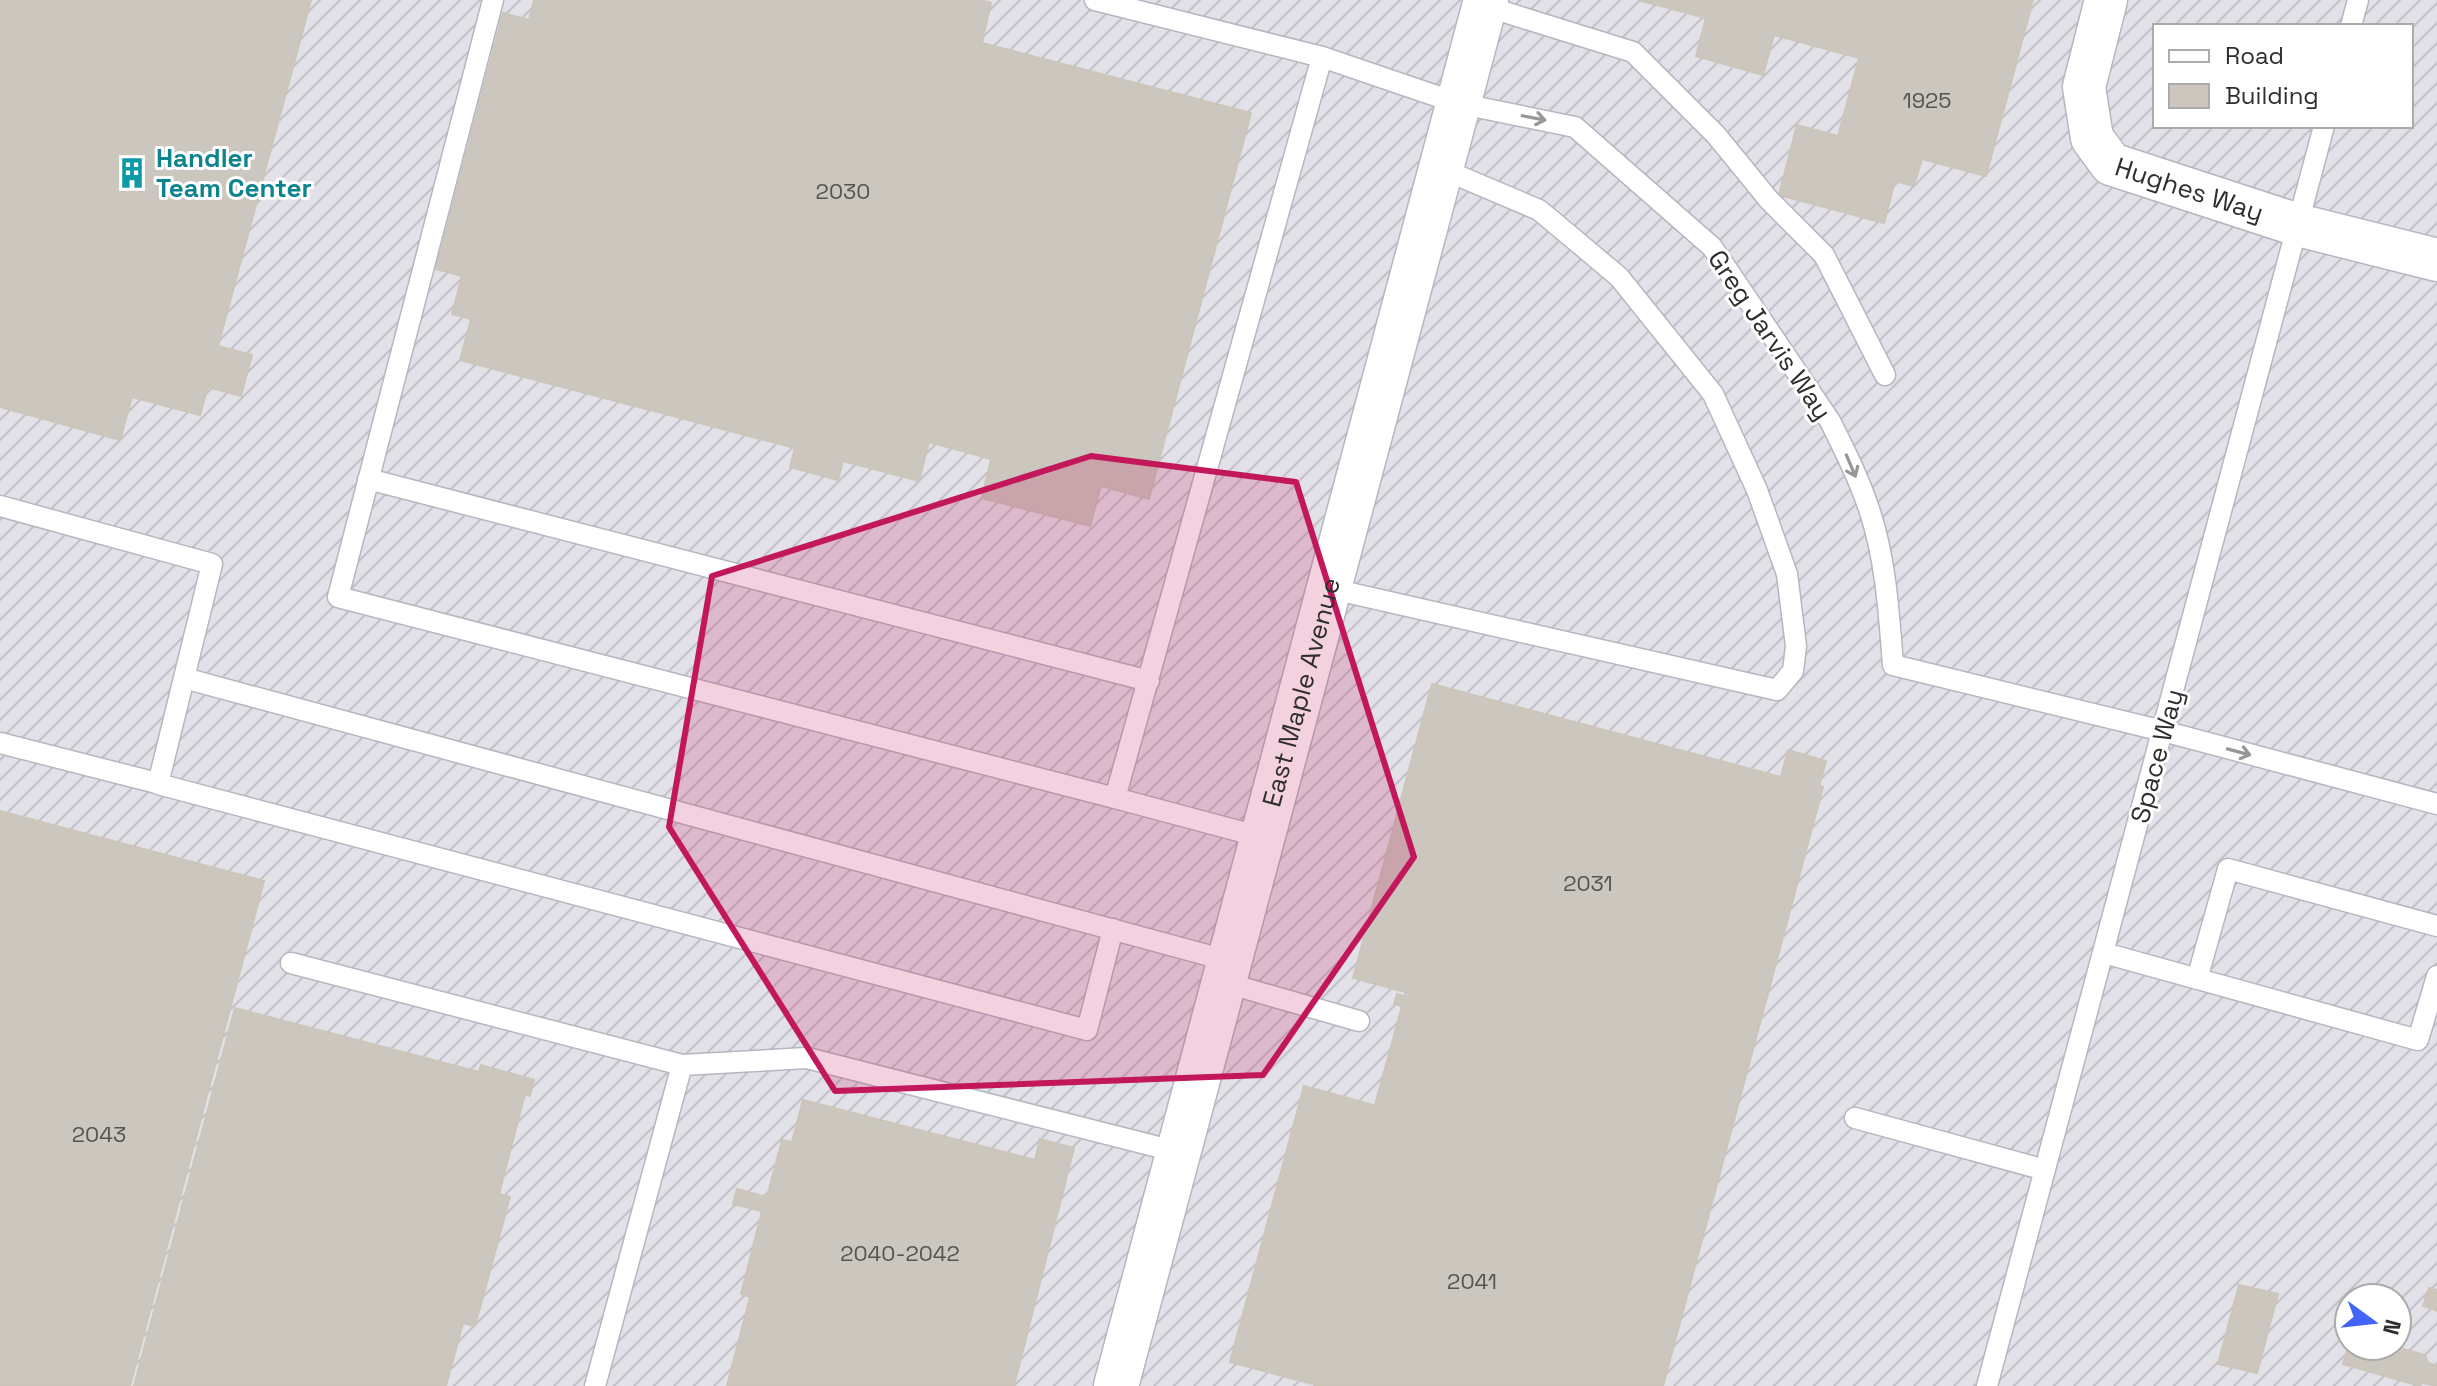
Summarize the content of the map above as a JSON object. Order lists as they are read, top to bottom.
{
  "streets": {
    "street": ["Hughes Way", "East Maple Avenue"],
    "lane": ["Greg Jarvis Way", "Space Way"]
  },
  "crossings": [
    ["Hughes Way", "Space Way"],
    ["Greg Jarvis Way", "East Maple Avenue"],
    ["Greg Jarvis Way", "Space Way"]
  ],
  "places": {
    "building": ["Handler Team Center"]
  },
  "house_numbers": [
    "1925",
    "2030",
    "2031",
    "2043",
    "2040-2042",
    "2041"
  ],
  "legend": ["Road", "Building"],
  "north": "right"
}
